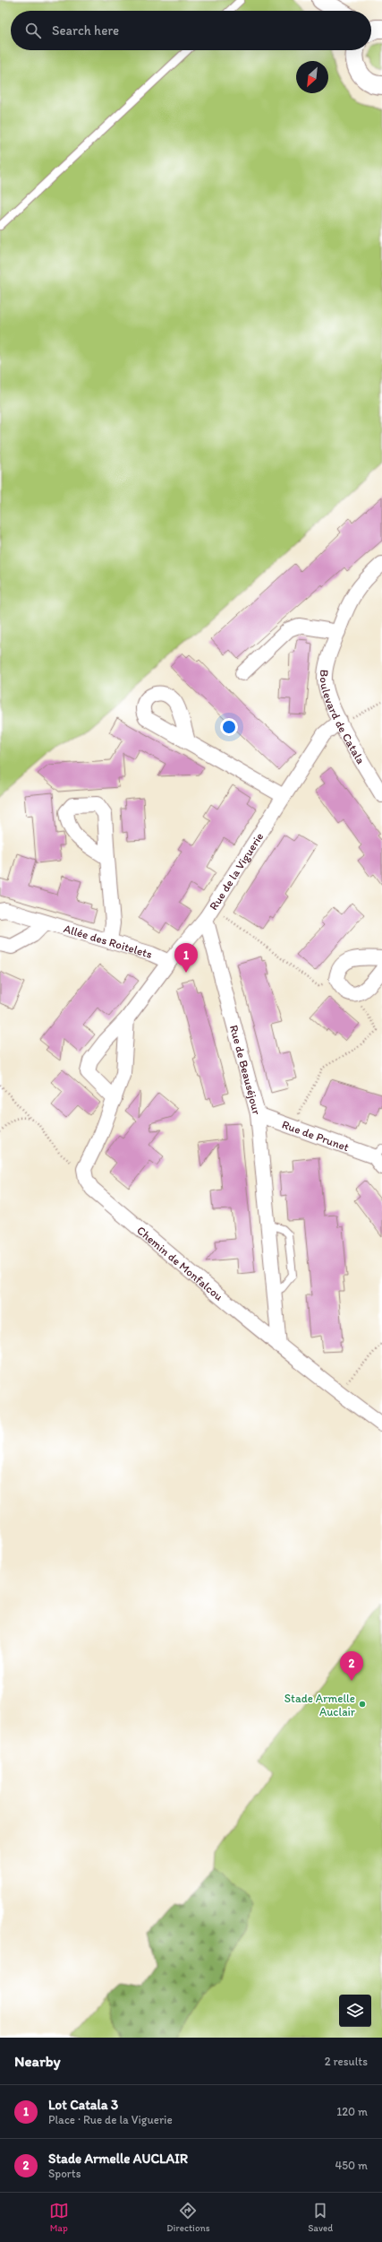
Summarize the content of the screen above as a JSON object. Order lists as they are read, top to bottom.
{
  "streets": {
    "street": [
      "Boulevard de Catala",
      "Rue de la Viguerie",
      "Allée des Roitelets",
      "Rue de Beauséjour",
      "Rue de Prunet",
      "Chemin de Monfalcou"
    ]
  },
  "crossings": [
    ["Boulevard de Catala", "Rue de la Viguerie"],
    ["Rue de la Viguerie", "Allée des Roitelets"],
    ["Rue de la Viguerie", "Rue de Beauséjour"],
    ["Rue de Beauséjour", "Rue de Prunet"],
    ["Rue de Beauséjour", "Chemin de Monfalcou"]
  ],
  "places": ["Stade Armelle Auclair"],
  "north": "bottom left",
  "page": {
    "search": "Search here",
    "pins": ["1", "2"],
    "heading": ["Nearby", "2 results"],
    "list": [
      {
        "mark": "1",
        "name": "Lot Catala 3",
        "note": "Place · Rue de la Viguerie",
        "value": "120 m"
      },
      {
        "mark": "2",
        "name": "Stade Armelle AUCLAIR",
        "note": "Sports",
        "value": "450 m"
      }
    ],
    "nav": ["Map", "Directions", "Saved"]
  }
}
